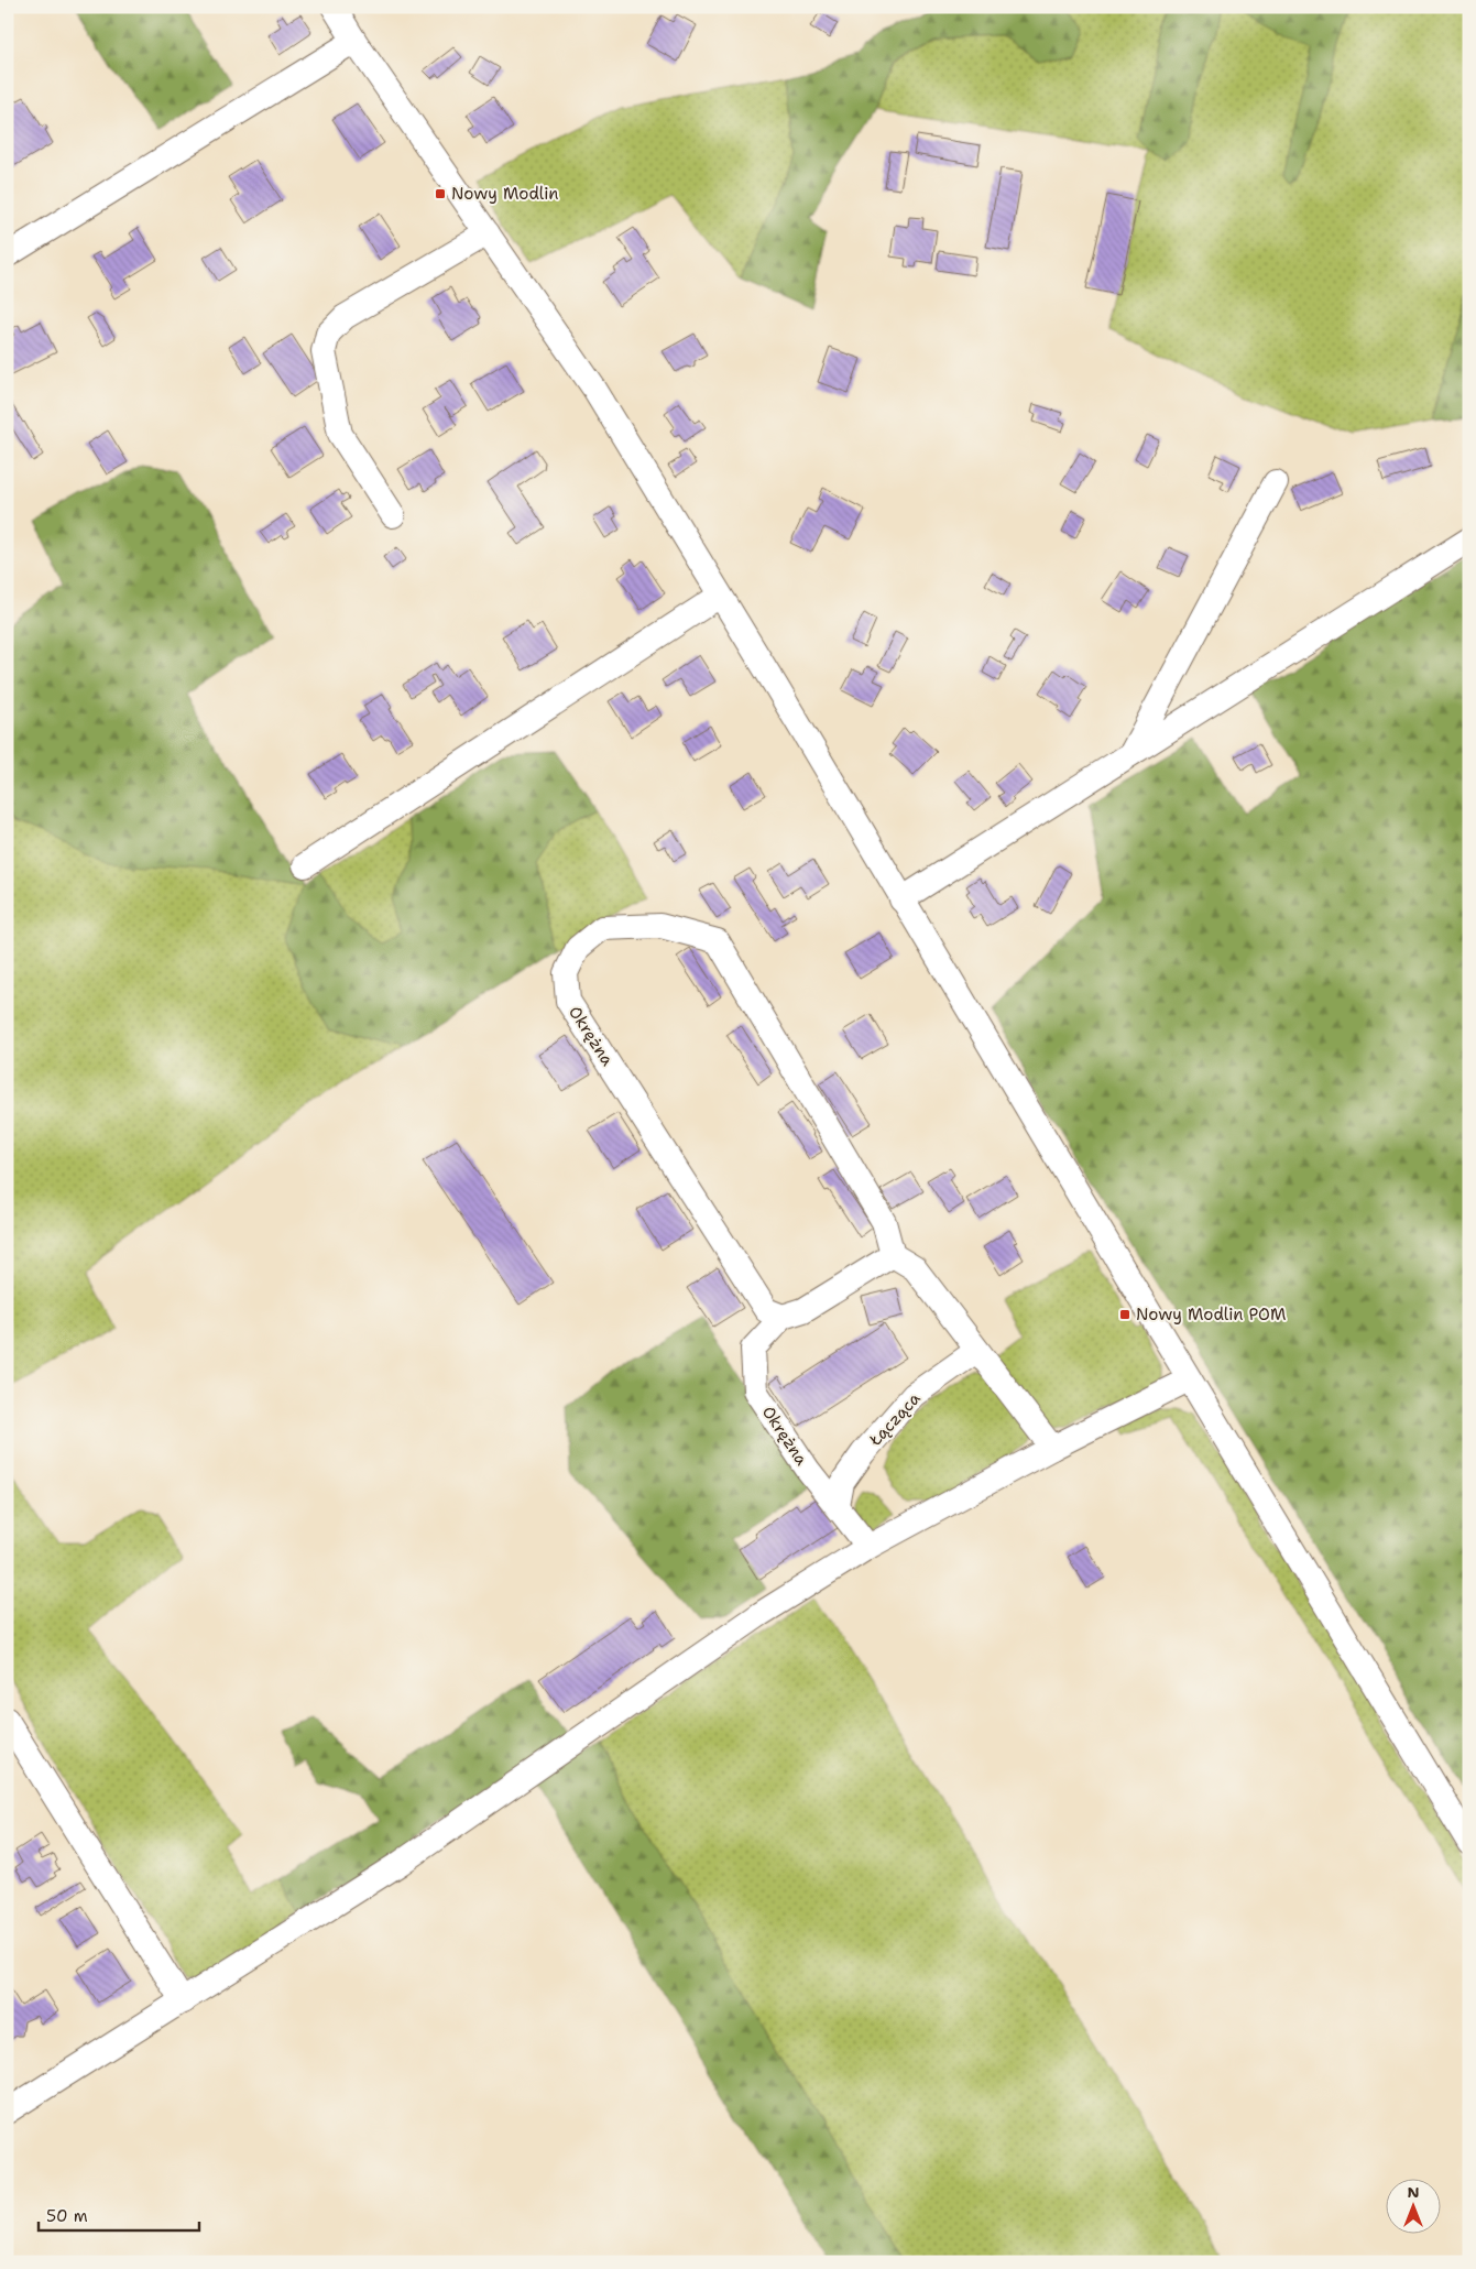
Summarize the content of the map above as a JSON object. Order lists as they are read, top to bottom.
{
  "streets": {
    "street": ["Okrężna", "Łącząca"]
  },
  "crossings": [
    ["Okrężna", "Łącząca"]
  ],
  "places": {
    "transit": ["Nowy Modlin", "Nowy Modlin POM"]
  },
  "scale_bar": "50 m",
  "north": "top"
}
